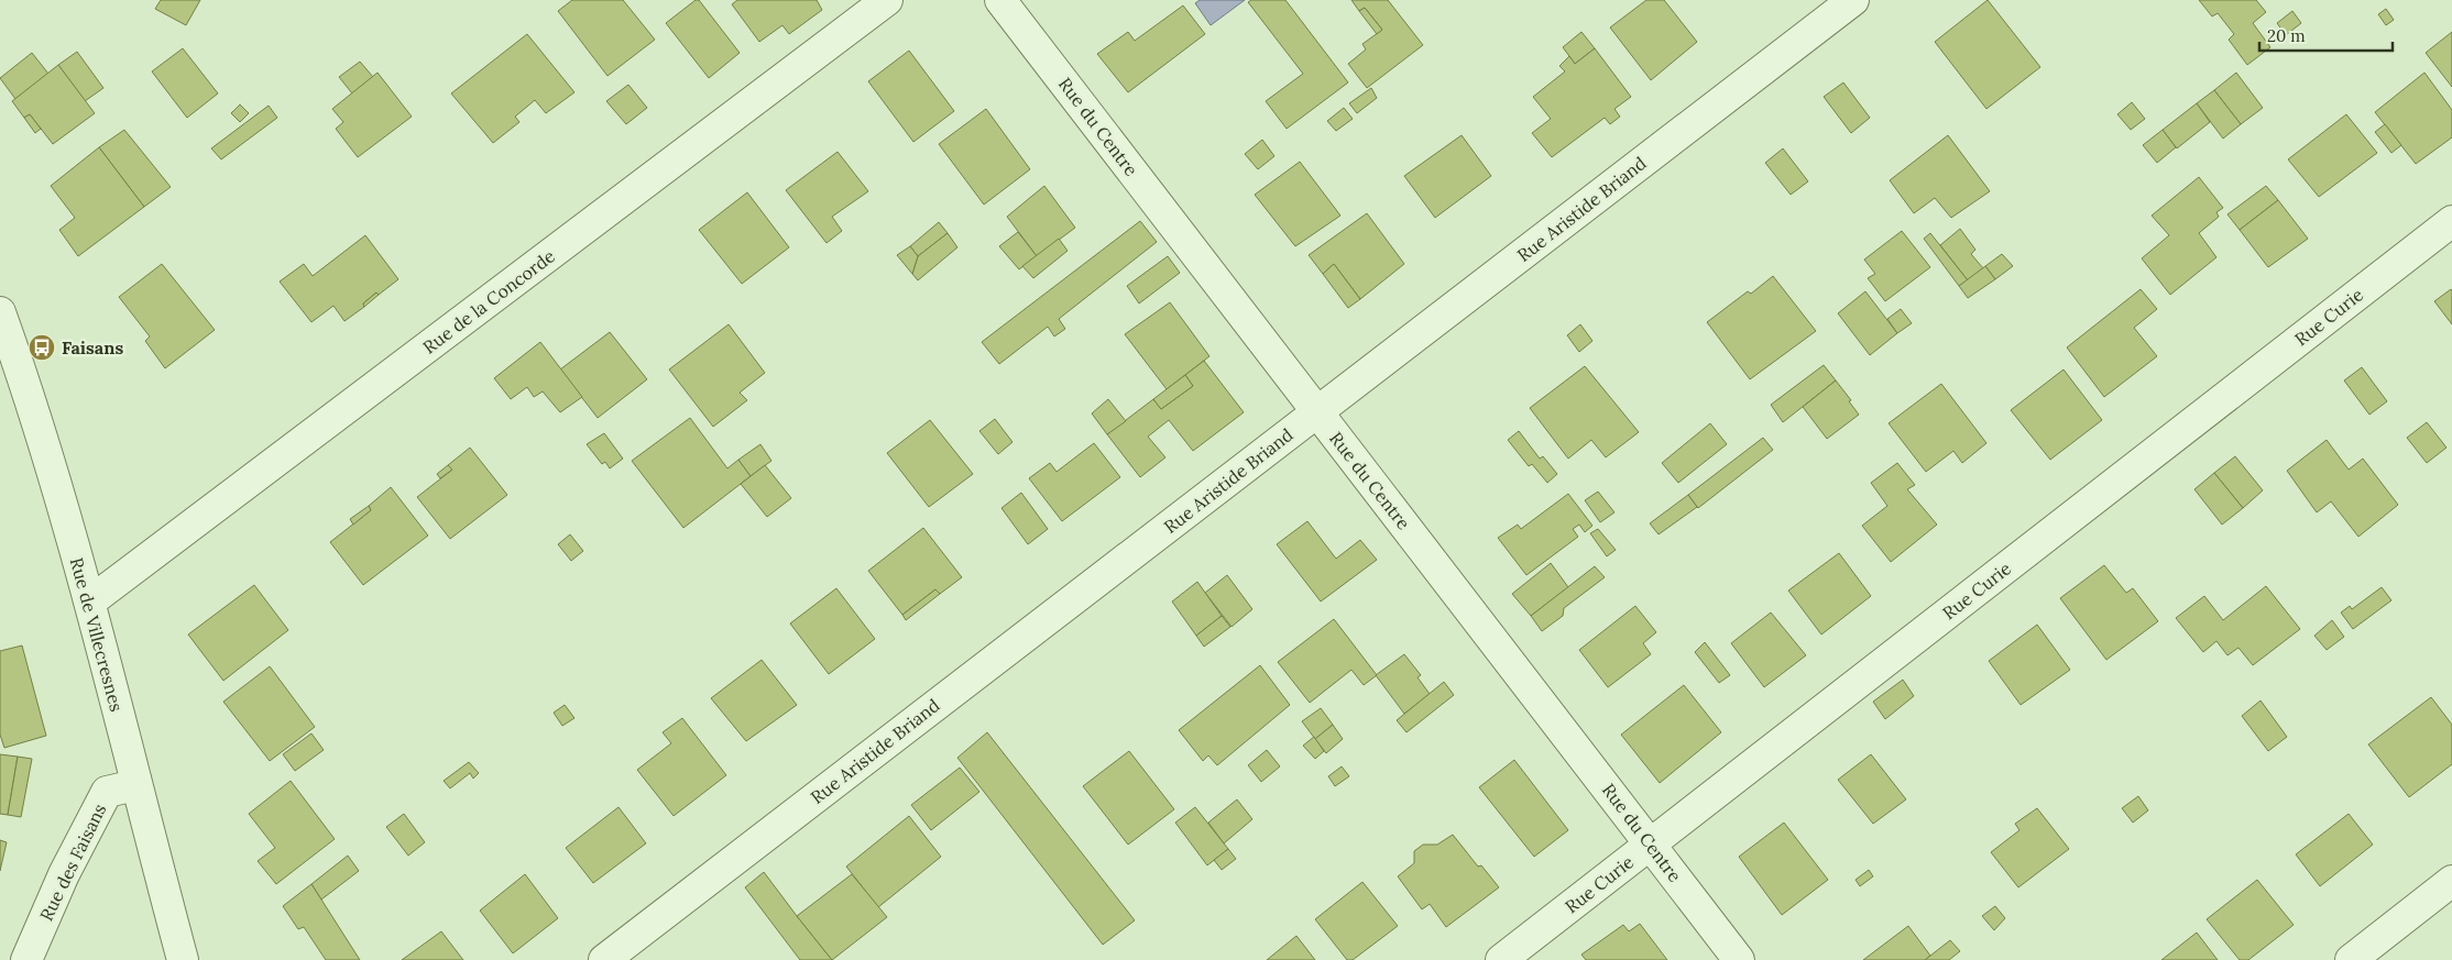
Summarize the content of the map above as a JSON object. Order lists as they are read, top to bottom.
{
  "streets": {
    "street": [
      "Rue du Centre",
      "Rue Aristide Briand",
      "Rue de la Concorde",
      "Rue Curie",
      "Rue de Villecresnes",
      "Rue des Faisans"
    ]
  },
  "crossings": [
    ["Rue du Centre", "Rue Aristide Briand"],
    ["Rue du Centre", "Rue Curie"],
    ["Rue de la Concorde", "Rue de Villecresnes"],
    ["Rue de Villecresnes", "Rue des Faisans"]
  ],
  "places": {
    "bus stop": ["Faisans"]
  },
  "scale_bar": "20 m"
}
